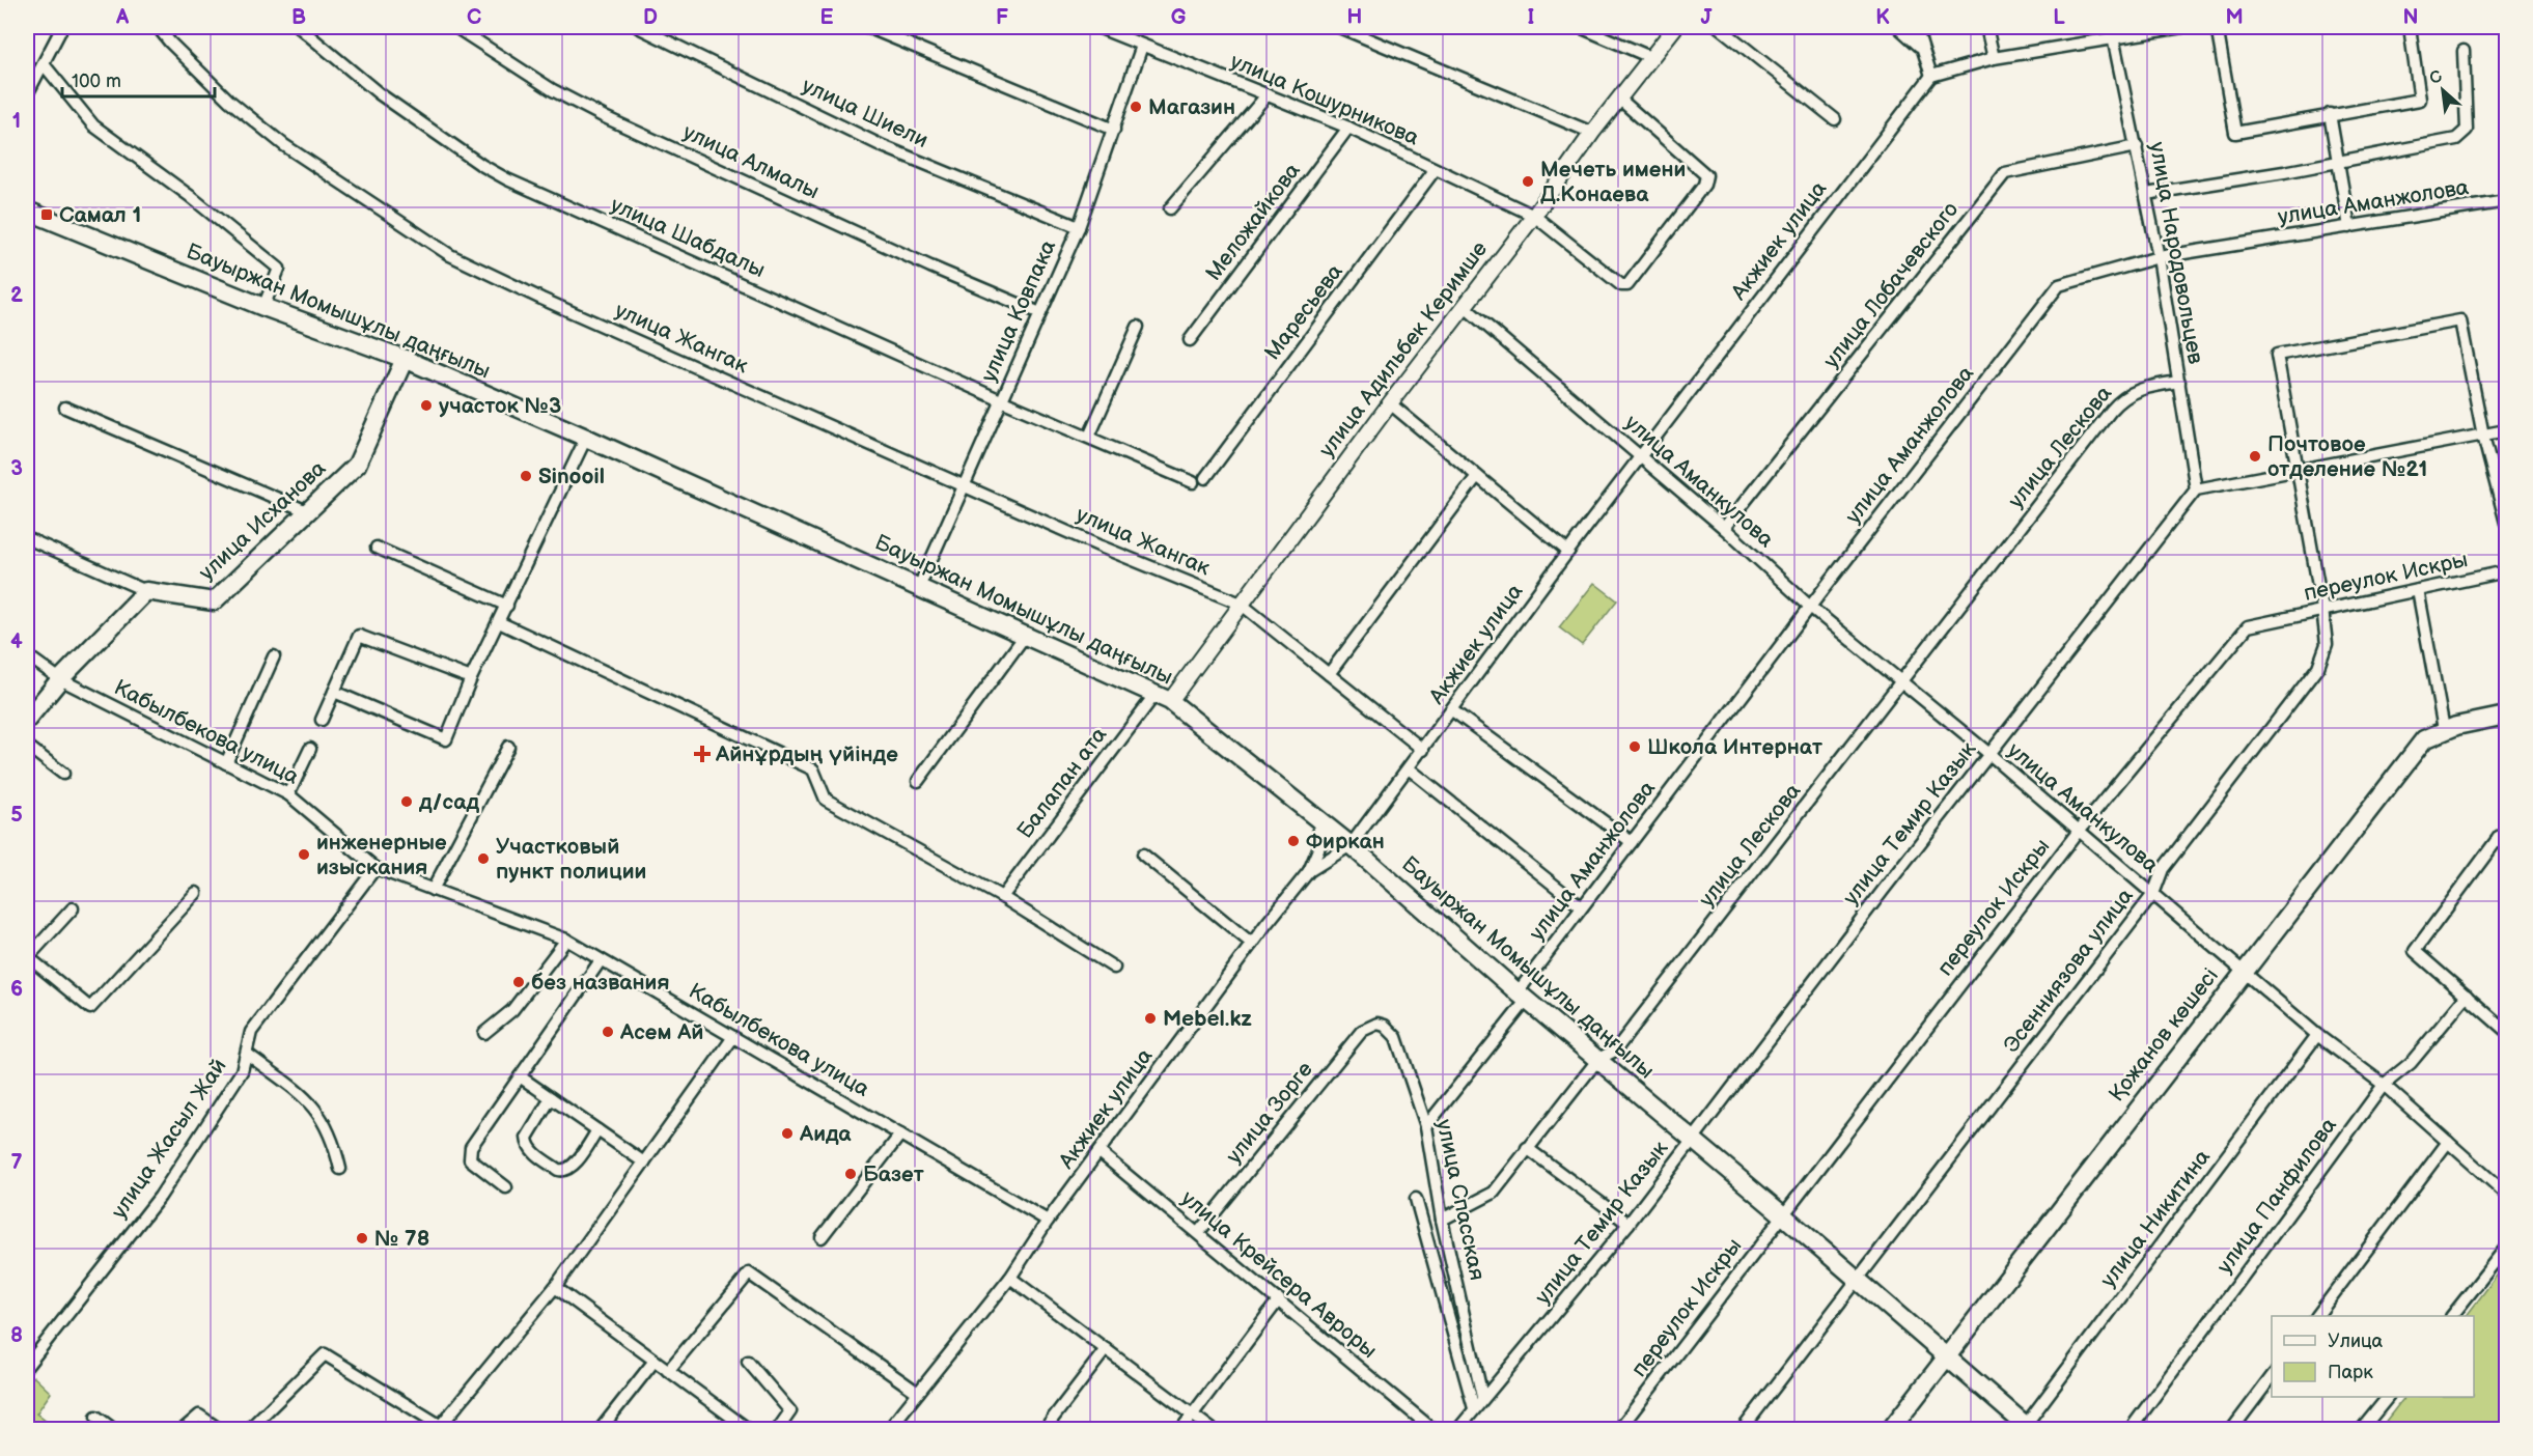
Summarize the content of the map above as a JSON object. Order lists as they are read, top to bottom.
{
  "streets": {
    "main road": ["Бауыржан Момышұлы даңғылы", "улица Исханова", "Қожанов көшесі"],
    "street": [
      "улица Кошурникова",
      "улица Шиели",
      "улица Алмалы",
      "улица Аманжолова",
      "Меложайкова",
      "улица Шабдалы",
      "Акжиек улица",
      "улица Народовольцев",
      "улица Лобачевского",
      "улица Ковпака",
      "Маресьева",
      "улица Жангак",
      "улица Адильбек Керимше",
      "улица Лескова",
      "улица Аманкулова",
      "переулок Искры",
      "Кабылбекова улица",
      "Балапан ата",
      "улица Темир Казык",
      "Эсенниязова улица",
      "улица Зорге",
      "улица Жасыл Жай",
      "улица Панфилова",
      "улица Спасская",
      "улица Никитина",
      "улица Крейсера Авроры"
    ]
  },
  "crossings": [
    ["улица Кошурникова", "Меложайкова"],
    ["улица Кошурникова", "улица Ковпака"],
    ["улица Кошурникова", "Маресьева"],
    ["улица Кошурникова", "улица Адильбек Керимше"],
    ["улица Шиели", "улица Ковпака"],
    ["улица Алмалы", "улица Ковпака"],
    ["улица Аманжолова", "улица Народовольцев"],
    ["улица Аманжолова", "Бауыржан Момышұлы даңғылы"],
    ["улица Аманжолова", "улица Аманкулова"],
    ["улица Аманжолова", "улица Спасская"],
    ["улица Шабдалы", "улица Ковпака"],
    ["Акжиек улица", "Бауыржан Момышұлы даңғылы"],
    ["Акжиек улица", "улица Жангак"],
    ["Акжиек улица", "улица Аманкулова"],
    ["Акжиек улица", "Кабылбекова улица"],
    ["Акжиек улица", "улица Крейсера Авроры"],
    ["улица Народовольцев", "улица Лобачевского"],
    ["улица Народовольцев", "улица Лескова"],
    ["улица Народовольцев", "улица Темир Казык"],
    ["улица Лобачевского", "улица Аманкулова"],
    ["Бауыржан Момышұлы даңғылы", "улица Ковпака"],
    ["Бауыржан Момышұлы даңғылы", "улица Адильбек Керимше"],
    ["Бауыржан Момышұлы даңғылы", "улица Лескова"],
    ["Бауыржан Момышұлы даңғылы", "улица Исханова"],
    ["Бауыржан Момышұлы даңғылы", "переулок Искры"],
    ["Бауыржан Момышұлы даңғылы", "Балапан ата"],
    ["Бауыржан Момышұлы даңғылы", "улица Темир Казык"],
    ["Бауыржан Момышұлы даңғылы", "Эсенниязова улица"],
    ["Бауыржан Момышұлы даңғылы", "Қожанов көшесі"],
    ["Бауыржан Момышұлы даңғылы", "улица Никитина"],
    ["улица Ковпака", "улица Жангак"],
    ["улица Жангак", "улица Адильбек Керимше"],
    ["улица Адильбек Керимше", "улица Аманкулова"],
    ["улица Адильбек Керимше", "Балапан ата"],
    ["улица Лескова", "улица Аманкулова"],
    ["улица Лескова", "улица Спасская"],
    ["улица Аманкулова", "переулок Искры"],
    ["улица Аманкулова", "улица Темир Казык"],
    ["улица Аманкулова", "Эсенниязова улица"],
    ["улица Аманкулова", "Қожанов көшесі"],
    ["улица Аманкулова", "улица Панфилова"],
    ["улица Аманкулова", "улица Никитина"],
    ["переулок Искры", "Эсенниязова улица"],
    ["Кабылбекова улица", "улица Жасыл Жай"],
    ["улица Темир Казык", "улица Спасская"],
    ["улица Зорге", "улица Спасская"],
    ["улица Зорге", "улица Крейсера Авроры"]
  ],
  "places": {
    "other": [
      "Магазин",
      "Мечеть имени Д.Конаева",
      "участок №3",
      "Почтовое отделение №21",
      "Sinooil",
      "Школа Интернат",
      "д/сад",
      "Фиркан",
      "инженерные изыскания",
      "Участковый пункт полиции",
      "без названия",
      "Mebel.kz",
      "Асем Ай",
      "Аида",
      "Базет",
      "№ 78"
    ],
    "transit": ["Самал 1"],
    "health": ["Айнұрдың үйінде"]
  },
  "legend": ["Улица", "Парк"],
  "scale_bar": "100 m",
  "north": "top left",
  "grid": {
    "columns": [
      "A",
      "B",
      "C",
      "D",
      "E",
      "F",
      "G",
      "H",
      "I",
      "J",
      "K",
      "L",
      "M",
      "N"
    ],
    "rows": [
      "1",
      "2",
      "3",
      "4",
      "5",
      "6",
      "7",
      "8"
    ]
  }
}
